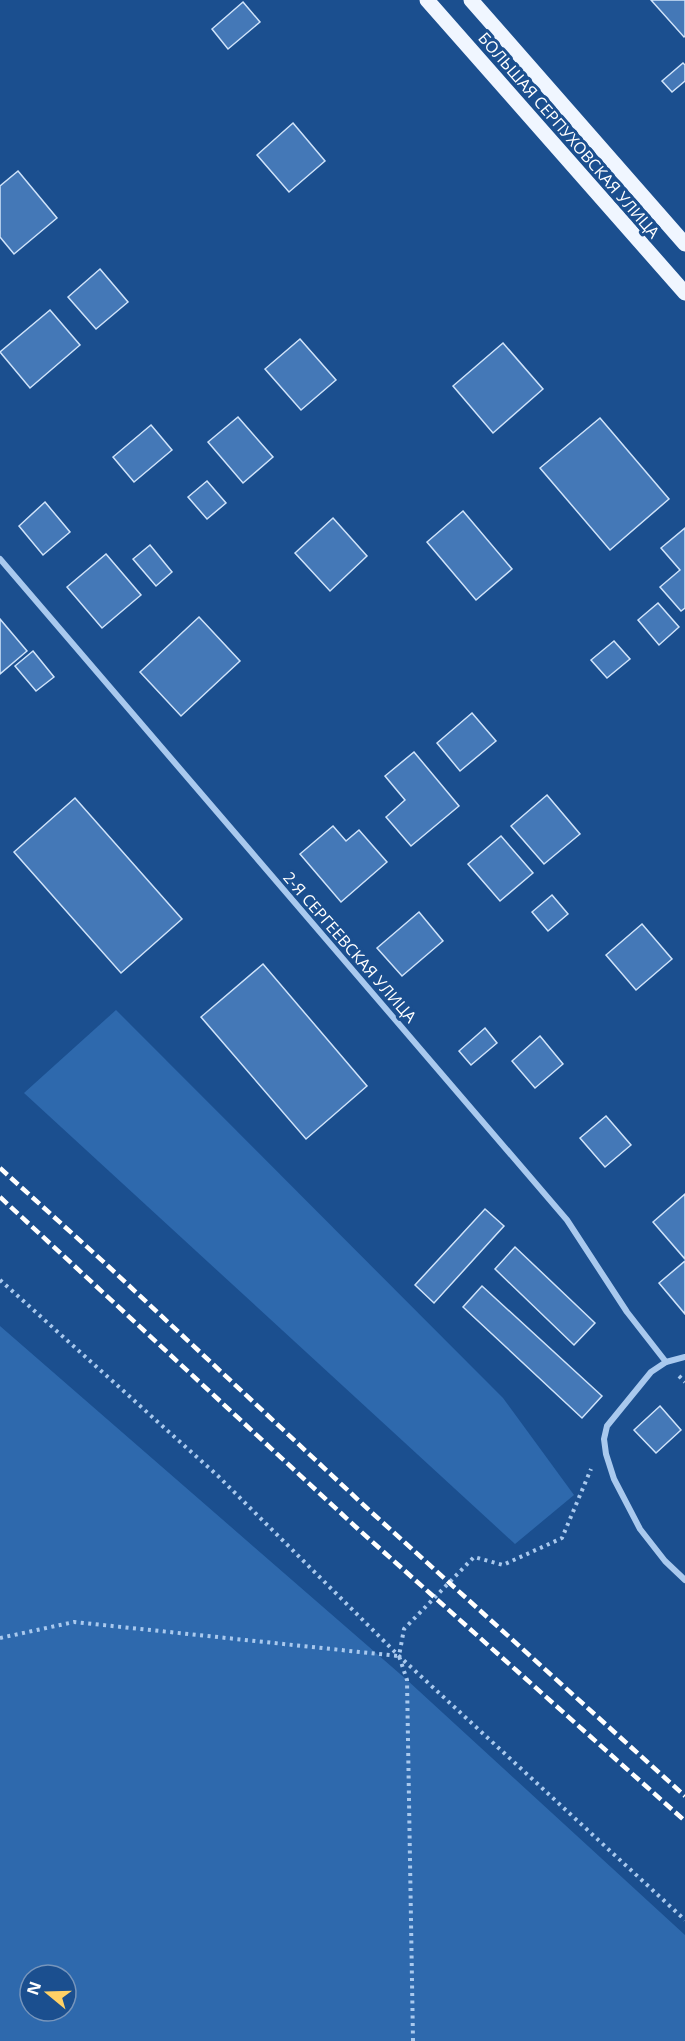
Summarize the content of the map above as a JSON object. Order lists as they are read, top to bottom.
{
  "streets": {
    "main road": ["БОЛЬШАЯ СЕРПУХОВСКАЯ УЛИЦА"],
    "street": ["2-Я СЕРГЕЕВСКАЯ УЛИЦА"]
  },
  "north": "left"
}
